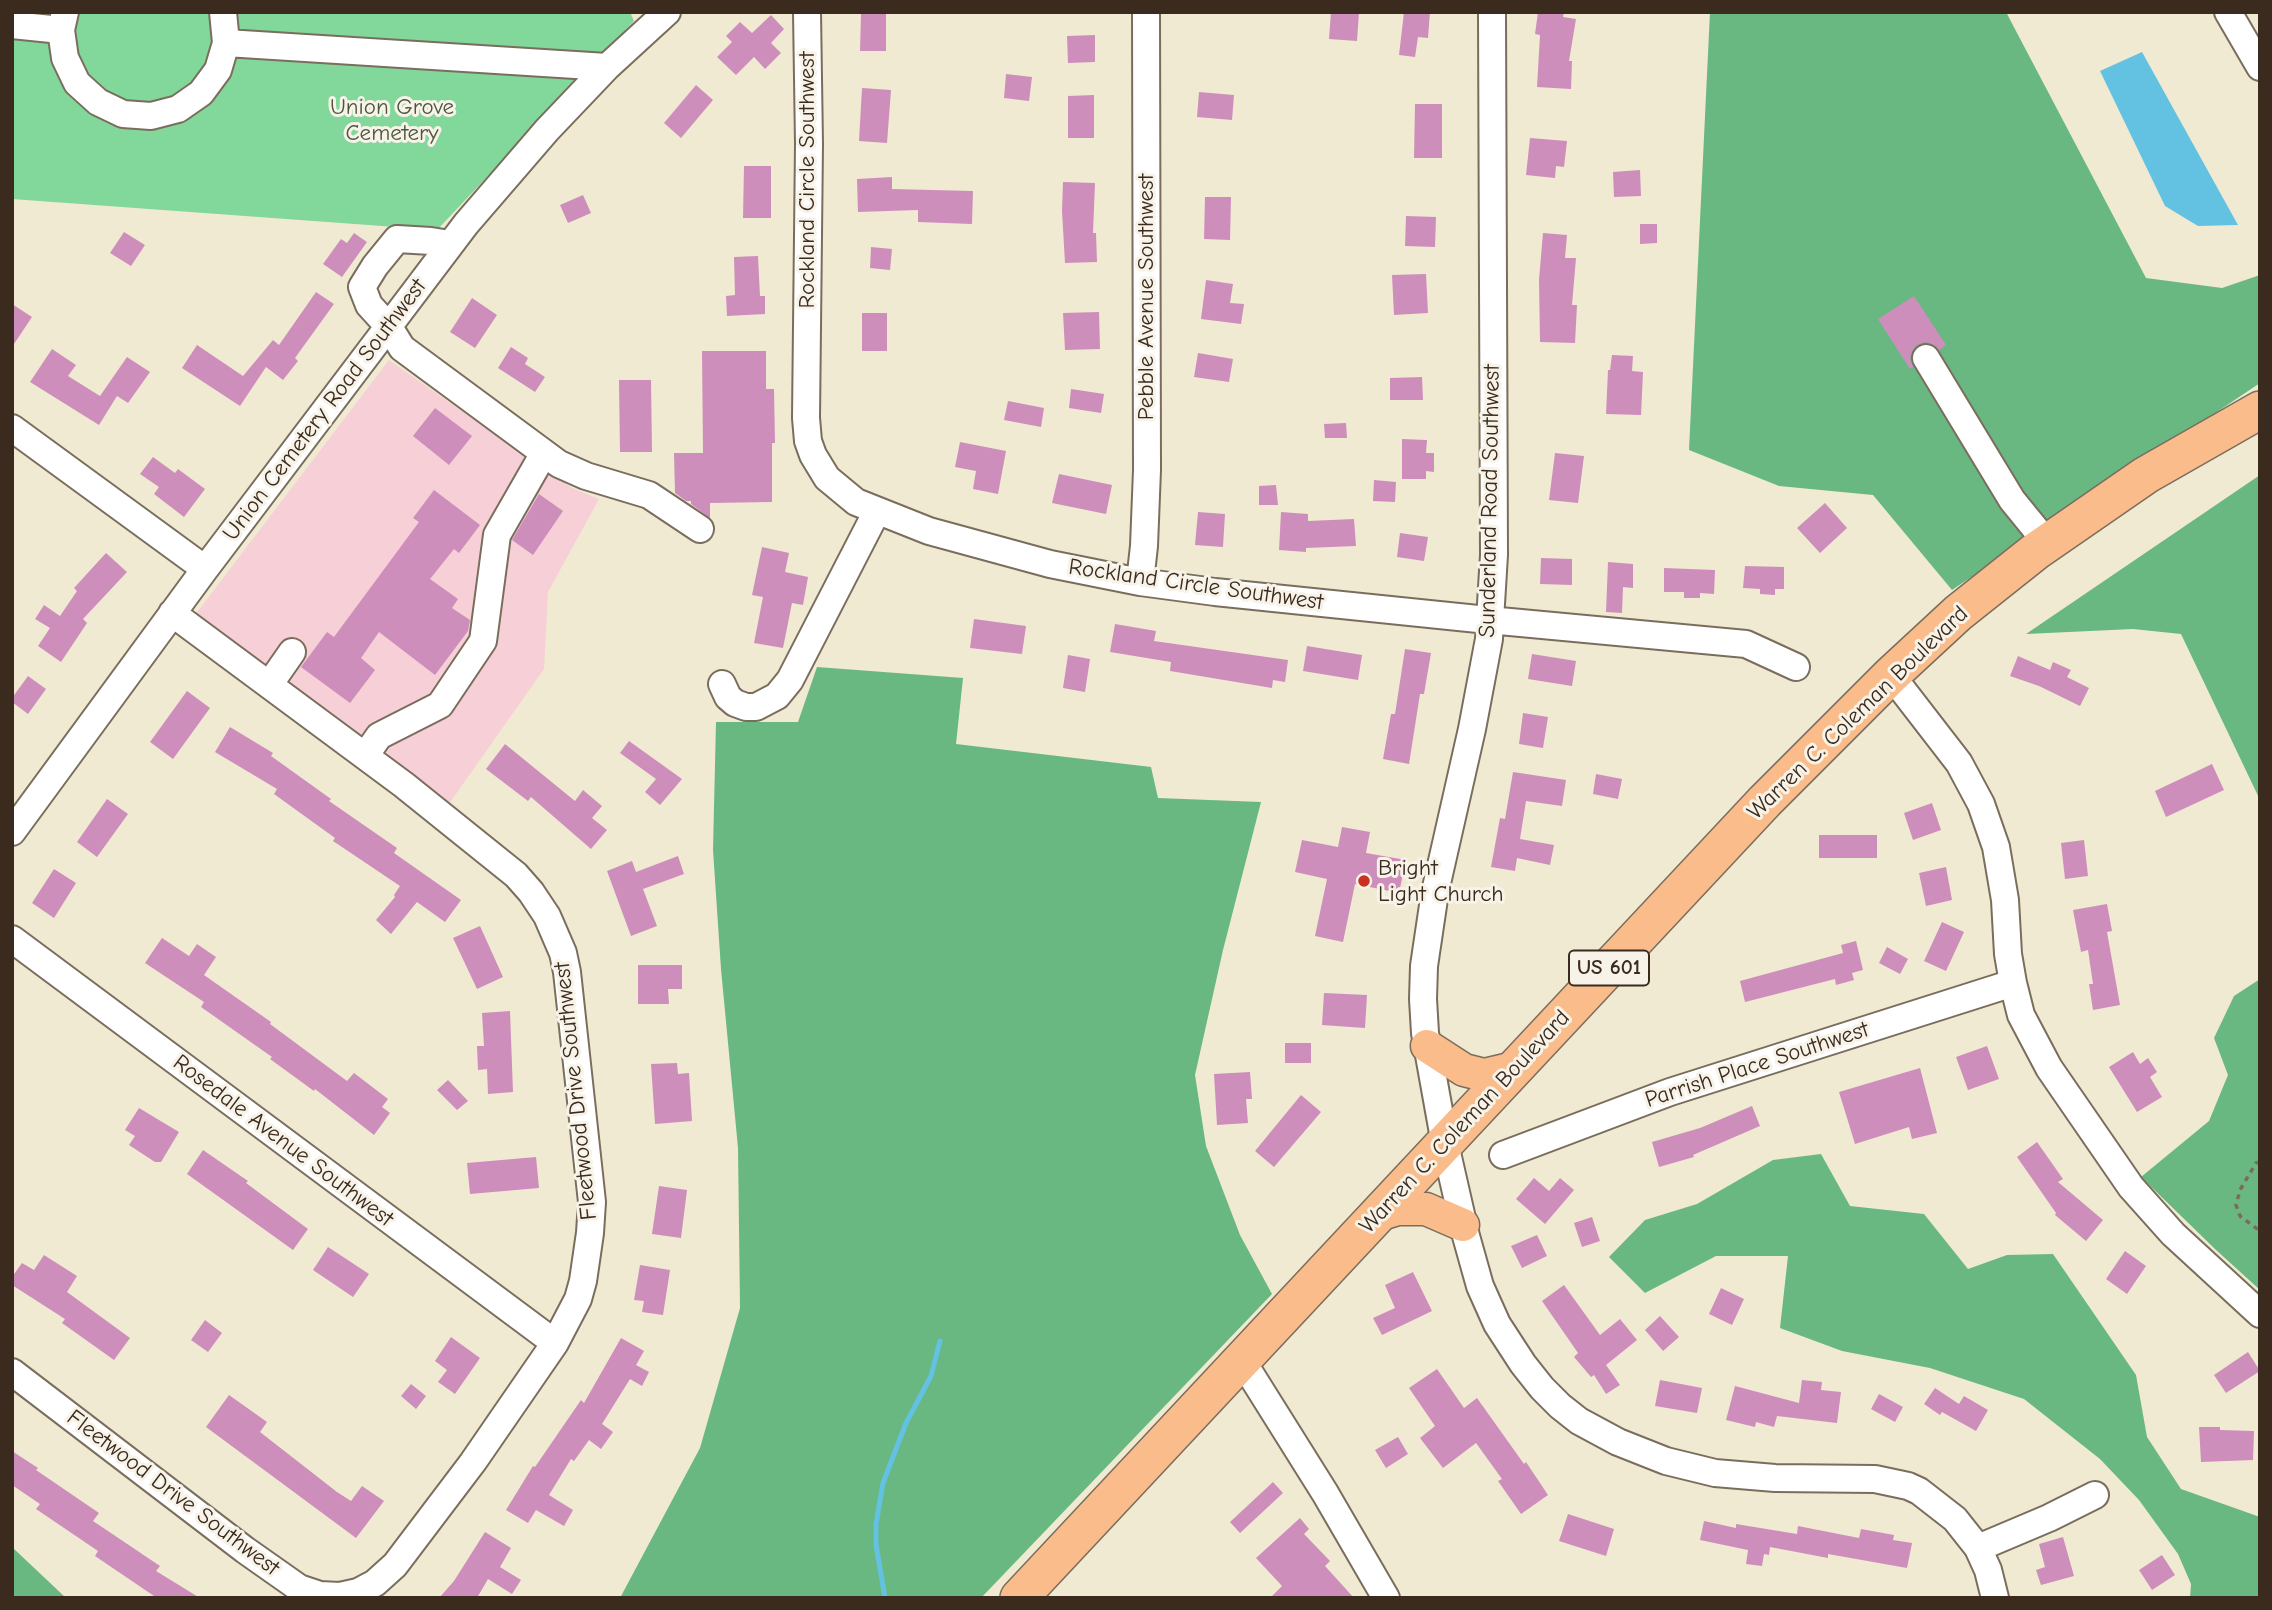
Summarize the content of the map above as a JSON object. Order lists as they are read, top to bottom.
{
  "streets": {
    "highway": ["Warren C. Coleman Boulevard", "US 601"],
    "street": [
      "Rockland Circle Southwest",
      "Pebble Avenue Southwest",
      "Union Cemetery Road Southwest",
      "Sunderland Road Southwest",
      "Parrish Place Southwest",
      "Fleetwood Drive Southwest",
      "Rosedale Avenue Southwest"
    ]
  },
  "crossings": [
    ["Rockland Circle Southwest", "Pebble Avenue Southwest"],
    ["Rockland Circle Southwest", "Sunderland Road Southwest"],
    ["Union Cemetery Road Southwest", "Fleetwood Drive Southwest"],
    ["Sunderland Road Southwest", "Warren C. Coleman Boulevard"],
    ["Fleetwood Drive Southwest", "Rosedale Avenue Southwest"]
  ],
  "parks": ["Union Grove Cemetery"],
  "places": ["Bright Light Church"]
}
